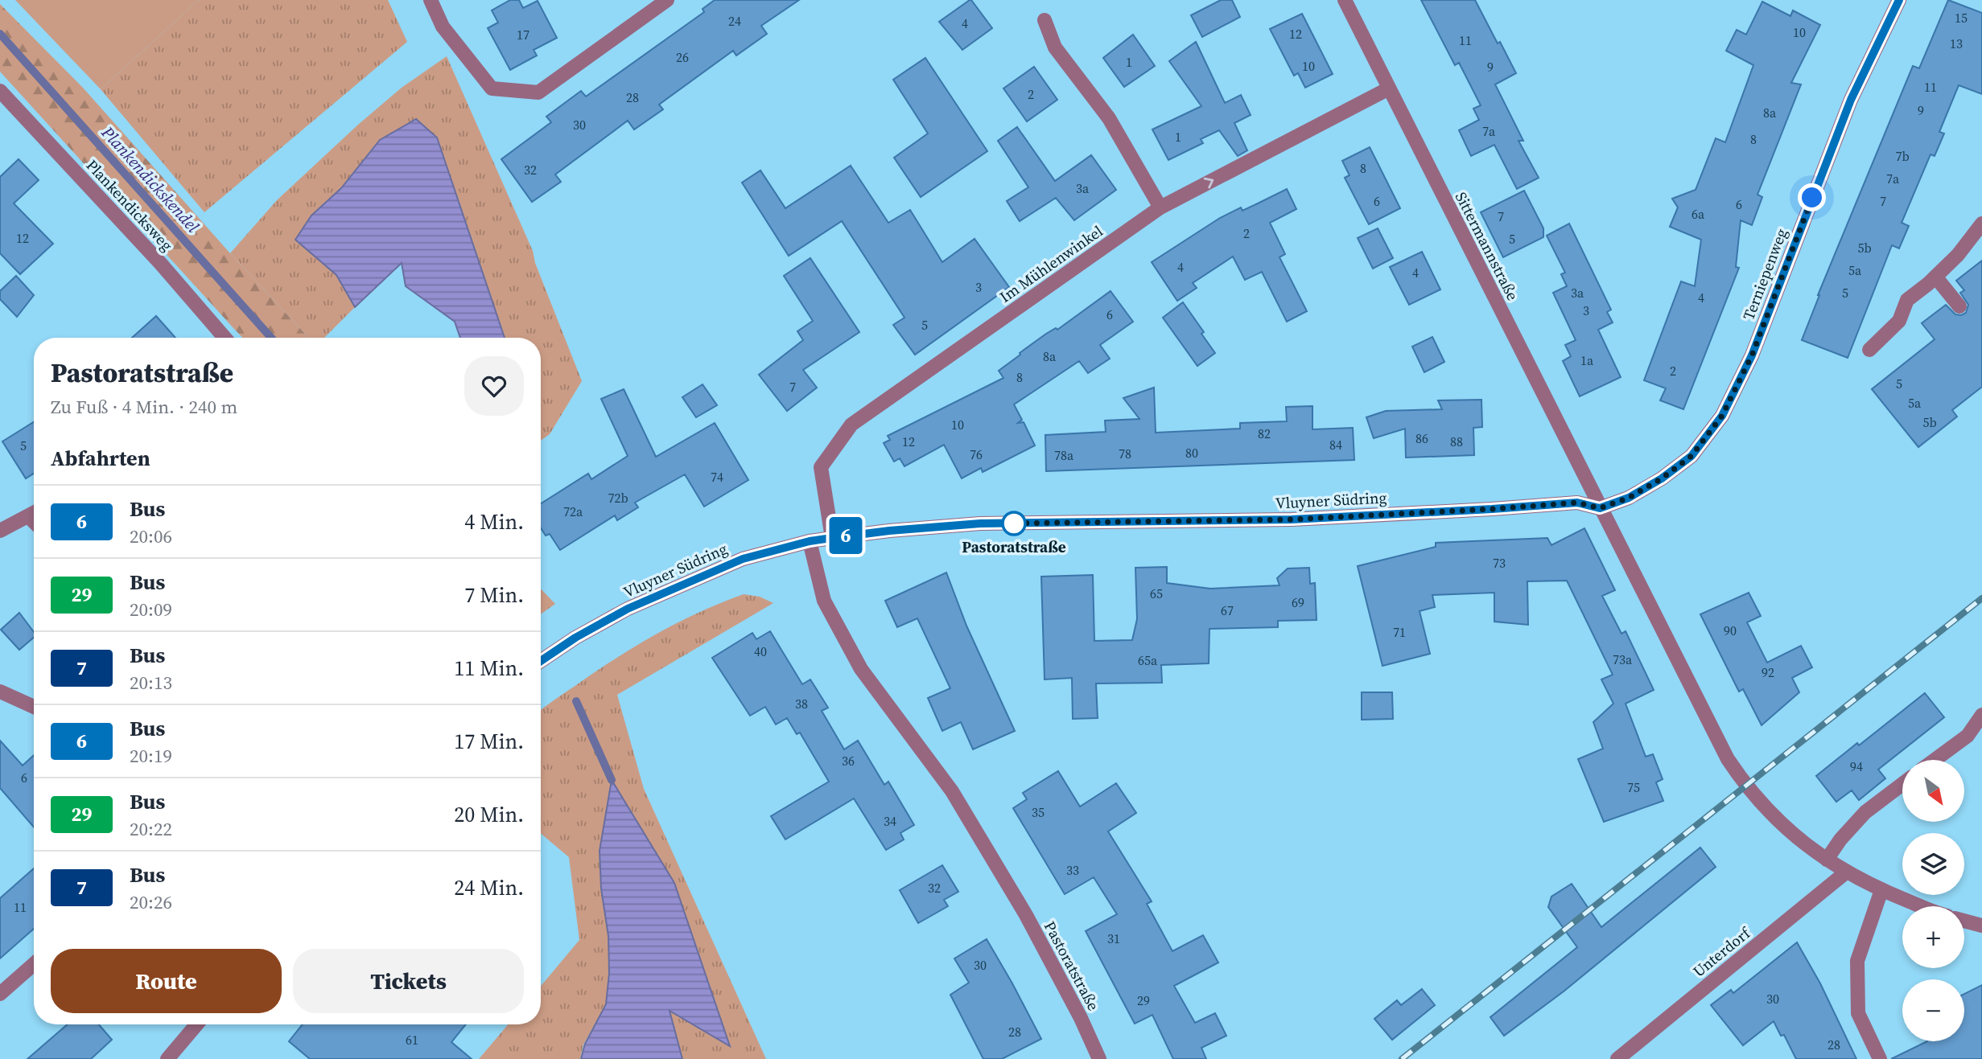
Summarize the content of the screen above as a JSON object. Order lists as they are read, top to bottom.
{
  "streets": {
    "street": [
      "Plankendicksweg",
      "Sittermannstraße",
      "Im Mühlenwinkel",
      "Terniepenweg",
      "Vluyner Südring",
      "Unterdorf",
      "Pastoratstraße"
    ]
  },
  "crossings": [
    ["Sittermannstraße", "Im Mühlenwinkel"],
    ["Sittermannstraße", "Terniepenweg"],
    ["Sittermannstraße", "Vluyner Südring"],
    ["Im Mühlenwinkel", "Vluyner Südring"],
    ["Terniepenweg", "Vluyner Südring"],
    ["Vluyner Südring", "Pastoratstraße"]
  ],
  "water": ["Plankendickskendel"],
  "places": ["Pastoratstraße"],
  "lines": ["bus line 6"],
  "house_numbers": [
    "15",
    "24",
    "4",
    "10",
    "12",
    "17",
    "11",
    "13",
    "26",
    "1",
    "10",
    "9",
    "11",
    "2",
    "28",
    "9",
    "8a",
    "30",
    "7a",
    "1",
    "8",
    "7b",
    "8",
    "32",
    "7a",
    "3a",
    "6",
    "7",
    "6",
    "6a",
    "7",
    "2",
    "12",
    "5",
    "5b",
    "4",
    "5a",
    "4",
    "3",
    "3a",
    "5",
    "4",
    "3",
    "6",
    "5",
    "8a",
    "1a",
    "2",
    "8",
    "5",
    "7",
    "5a",
    "5b",
    "10",
    "82",
    "86",
    "12",
    "88",
    "84",
    "5",
    "80",
    "78",
    "76",
    "78a",
    "74",
    "72b",
    "72a",
    "73",
    "65",
    "69",
    "67",
    "90",
    "71",
    "40",
    "73a",
    "65a",
    "92",
    "38",
    "36",
    "94",
    "6",
    "75",
    "35",
    "34",
    "33",
    "32",
    "11",
    "31",
    "30",
    "30",
    "29",
    "28",
    "61",
    "28"
  ],
  "north": "bottom right",
  "page": {
    "on_map": "6",
    "heading": [
      ["Pastoratstraße", "Zu Fuß · 4 Min. · 240 m"],
      "Abfahrten"
    ],
    "list": [
      {
        "mark": "6",
        "name": "Bus",
        "note": "20:06",
        "value": "4 Min."
      },
      {
        "mark": "29",
        "name": "Bus",
        "note": "20:09",
        "value": "7 Min."
      },
      {
        "mark": "7",
        "name": "Bus",
        "note": "20:13",
        "value": "11 Min."
      },
      {
        "mark": "6",
        "name": "Bus",
        "note": "20:19",
        "value": "17 Min."
      },
      {
        "mark": "29",
        "name": "Bus",
        "note": "20:22",
        "value": "20 Min."
      },
      {
        "mark": "7",
        "name": "Bus",
        "note": "20:26",
        "value": "24 Min."
      }
    ],
    "map_buttons": ["+", "−"],
    "buttons": ["Route", "Tickets"]
  }
}
